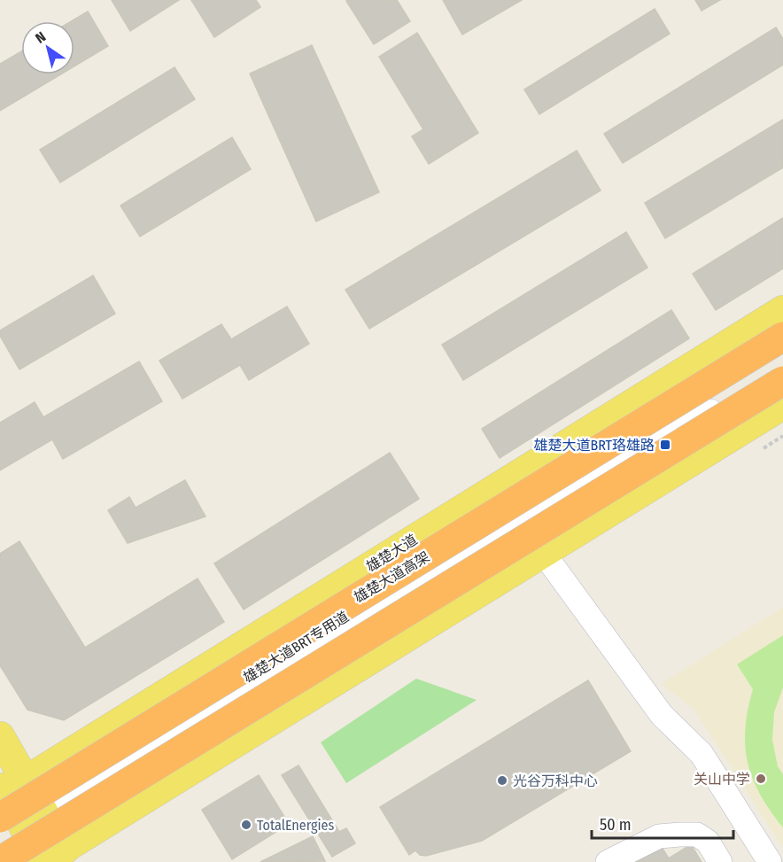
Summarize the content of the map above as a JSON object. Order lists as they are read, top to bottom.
{
  "streets": {
    "highway": ["雄楚大道高架"],
    "main road": ["雄楚大道"],
    "street": ["雄楚大道BRT专用道"]
  },
  "crossings": [
    ["雄楚大道", "雄楚大道高架"],
    ["雄楚大道", "雄楚大道BRT专用道"],
    ["雄楚大道高架", "雄楚大道BRT专用道"]
  ],
  "places": {
    "transit": ["雄楚大道BRT珞雄路"],
    "other": ["关山中学", "光谷万科中心", "TotalEnergies"]
  },
  "scale_bar": "50 m",
  "north": "top left"
}
